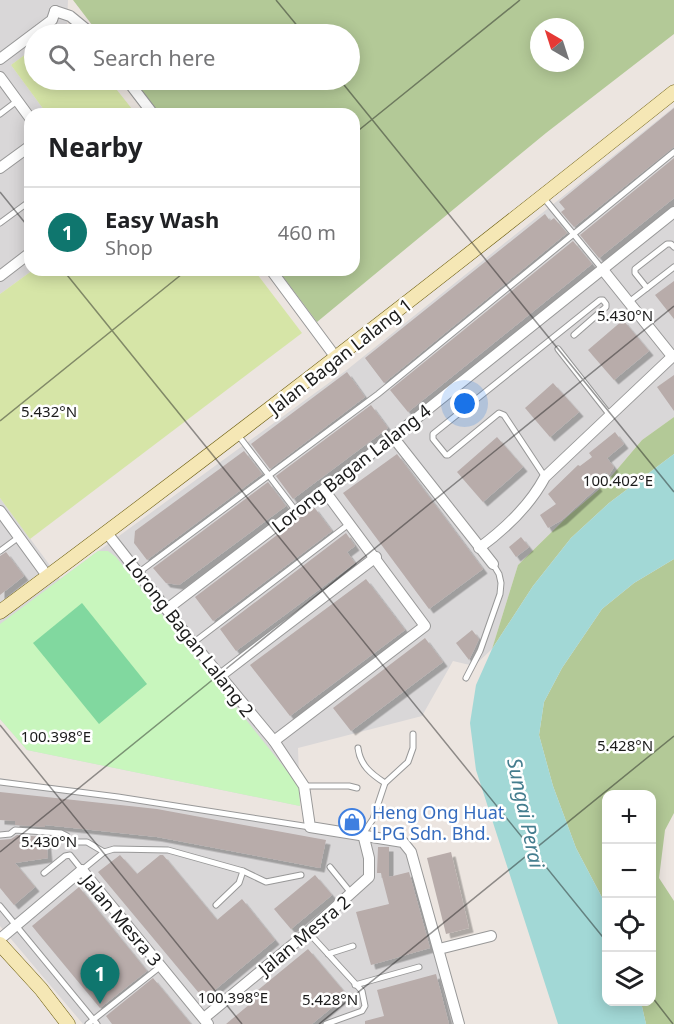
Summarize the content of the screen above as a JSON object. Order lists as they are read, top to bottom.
{
  "streets": {
    "main road": ["Jalan Bagan Lalang 1"],
    "street": [
      "Lorong Bagan Lalang 4",
      "Lorong Bagan Lalang 2",
      "Jalan Mesra 3",
      "Jalan Mesra 2"
    ]
  },
  "crossings": [
    ["Jalan Bagan Lalang 1", "Lorong Bagan Lalang 2"],
    ["Lorong Bagan Lalang 4", "Lorong Bagan Lalang 2"],
    ["Jalan Mesra 3", "Jalan Mesra 2"]
  ],
  "water": ["Sungai Perai"],
  "places": {
    "shop": ["Heng Ong Huat LPG Sdn. Bhd."]
  },
  "north": "top left",
  "page": {
    "search": "Search here",
    "heading": "Nearby",
    "list": [
      {
        "mark": "1",
        "name": "Easy Wash",
        "note": "Shop",
        "value": "460 m"
      }
    ],
    "map_buttons": ["+", "−"],
    "pins": "1"
  },
  "coordinates": [
    "5.430°N",
    "5.432°N",
    "100.402°E",
    "100.398°E",
    "5.428°N"
  ]
}
